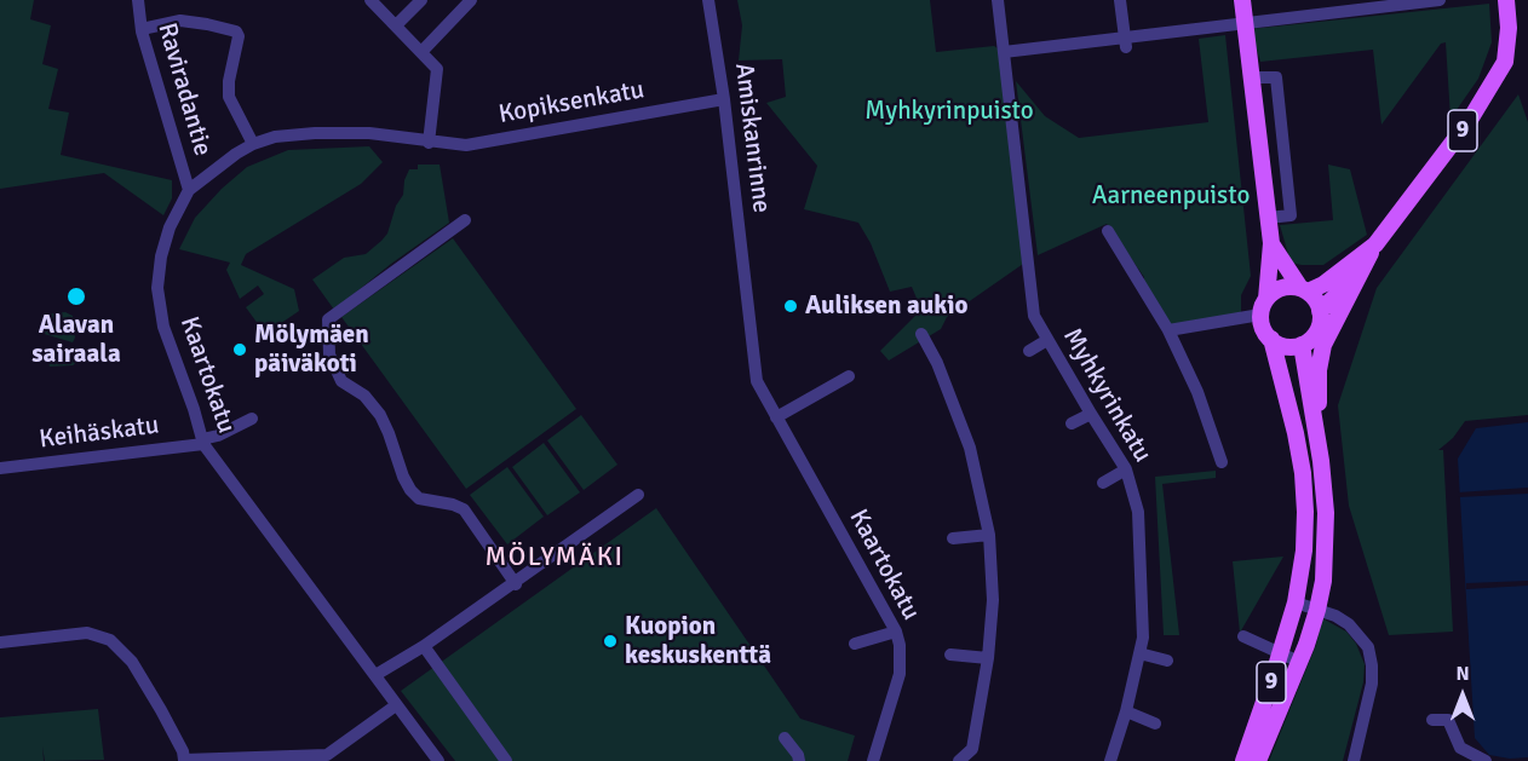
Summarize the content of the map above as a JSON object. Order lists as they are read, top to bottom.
{
  "streets": {
    "main road": ["9"],
    "street": [
      "Raviradantie",
      "Kopiksenkatu",
      "Amiskanrinne",
      "Kaartokatu",
      "Myhkyrinkatu",
      "Keihäskatu"
    ]
  },
  "crossings": [
    ["Raviradantie", "Kaartokatu"],
    ["Kopiksenkatu", "Amiskanrinne"],
    ["Kopiksenkatu", "Kaartokatu"],
    ["Amiskanrinne", "Kaartokatu"],
    ["Kaartokatu", "Keihäskatu"]
  ],
  "districts": ["MÖLYMÄKI"],
  "parks": ["Myhkyrinpuisto", "Aarneenpuisto"],
  "places": [
    "Alavan sairaala",
    "Auliksen aukio",
    "Mölymäen päiväkoti",
    "Kuopion keskuskenttä"
  ],
  "north": "top"
}
